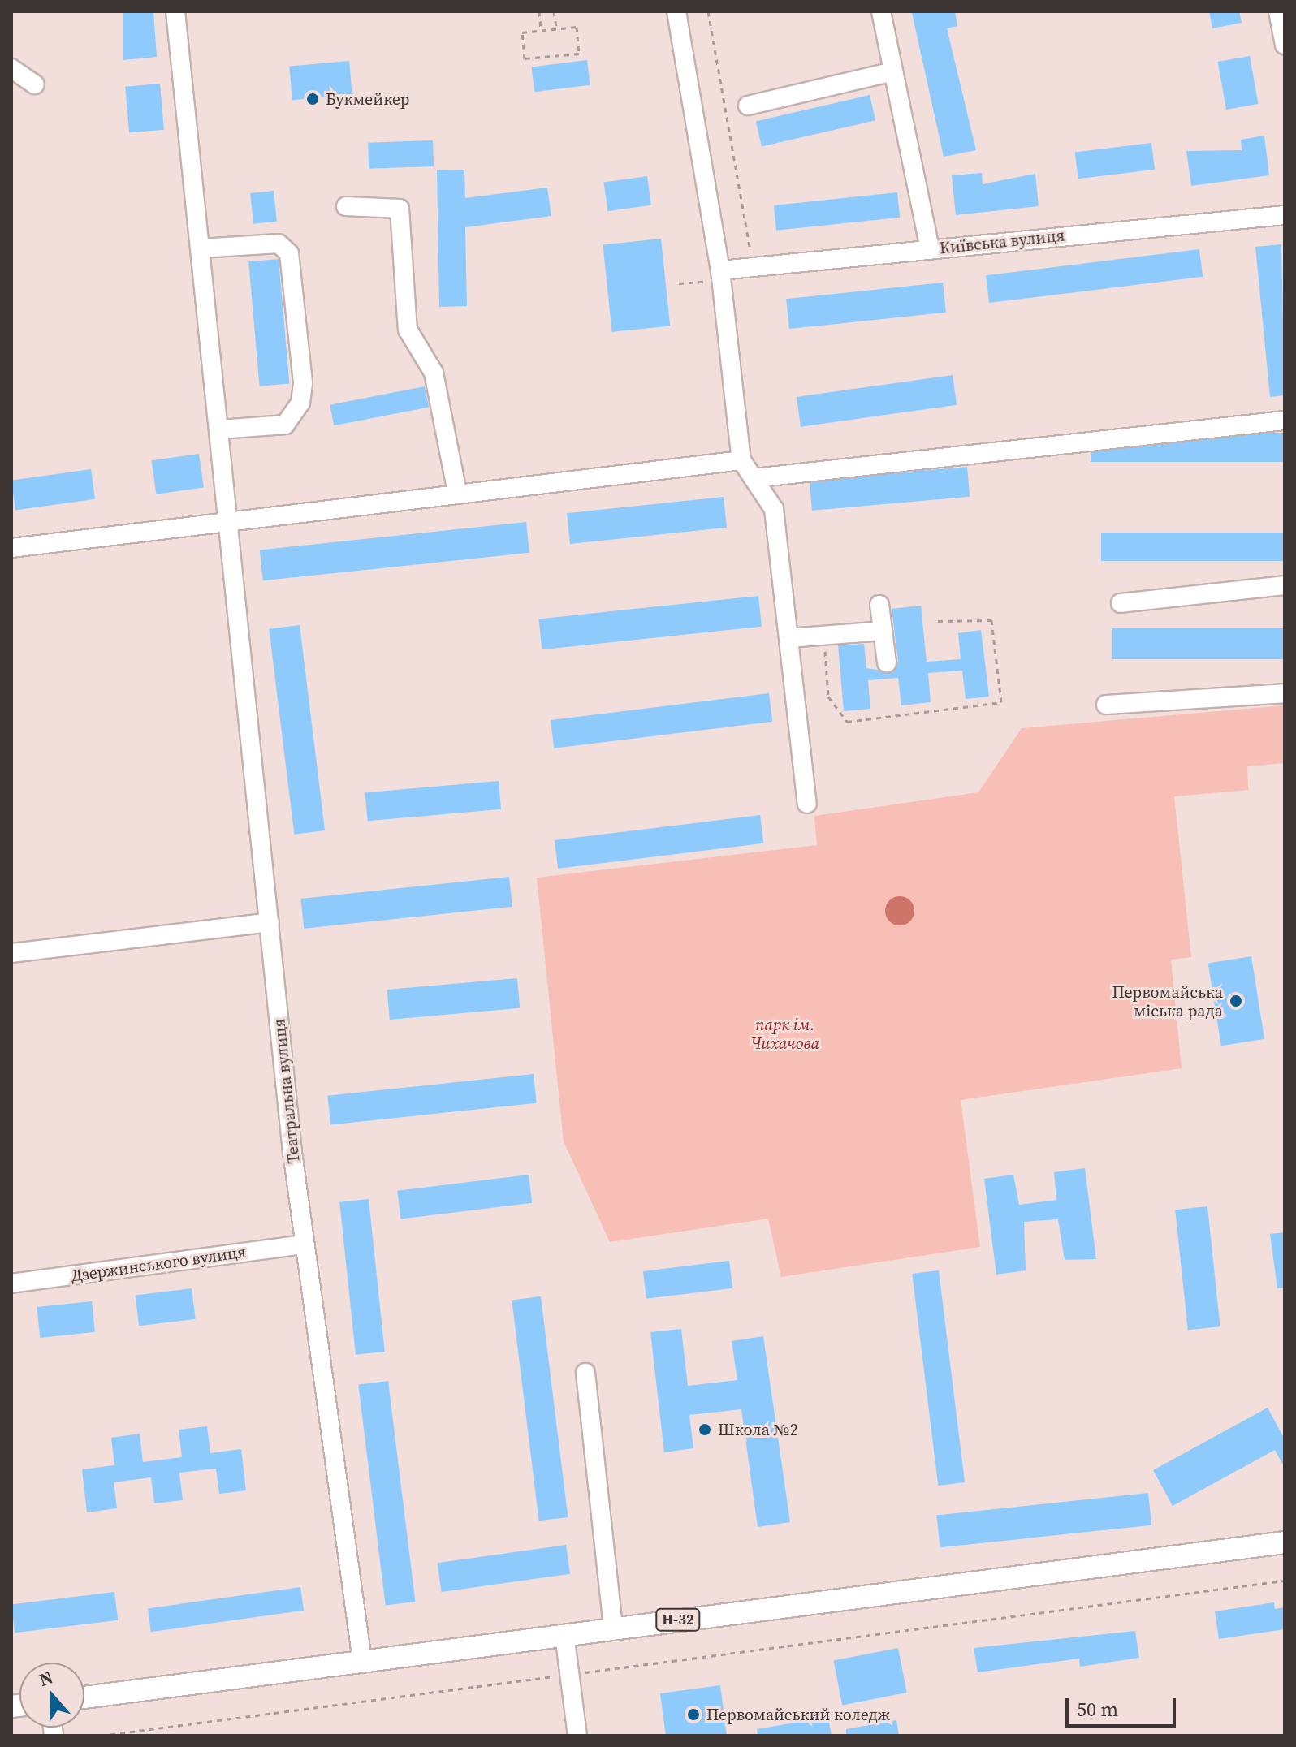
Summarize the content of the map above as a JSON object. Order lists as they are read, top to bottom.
{
  "streets": {
    "main road": ["Н-32"],
    "street": ["Київська вулиця", "Театральна вулиця", "Дзержинського вулиця"]
  },
  "crossings": [
    ["Театральна вулиця", "Дзержинського вулиця"],
    ["Театральна вулиця", "Н-32"]
  ],
  "parks": ["парк ім. Чихачова"],
  "places": [
    "Букмейкер",
    "Первомайська міська рада",
    "Школа №2",
    "Первомайський коледж"
  ],
  "scale_bar": "50 m",
  "north": "top"
}
